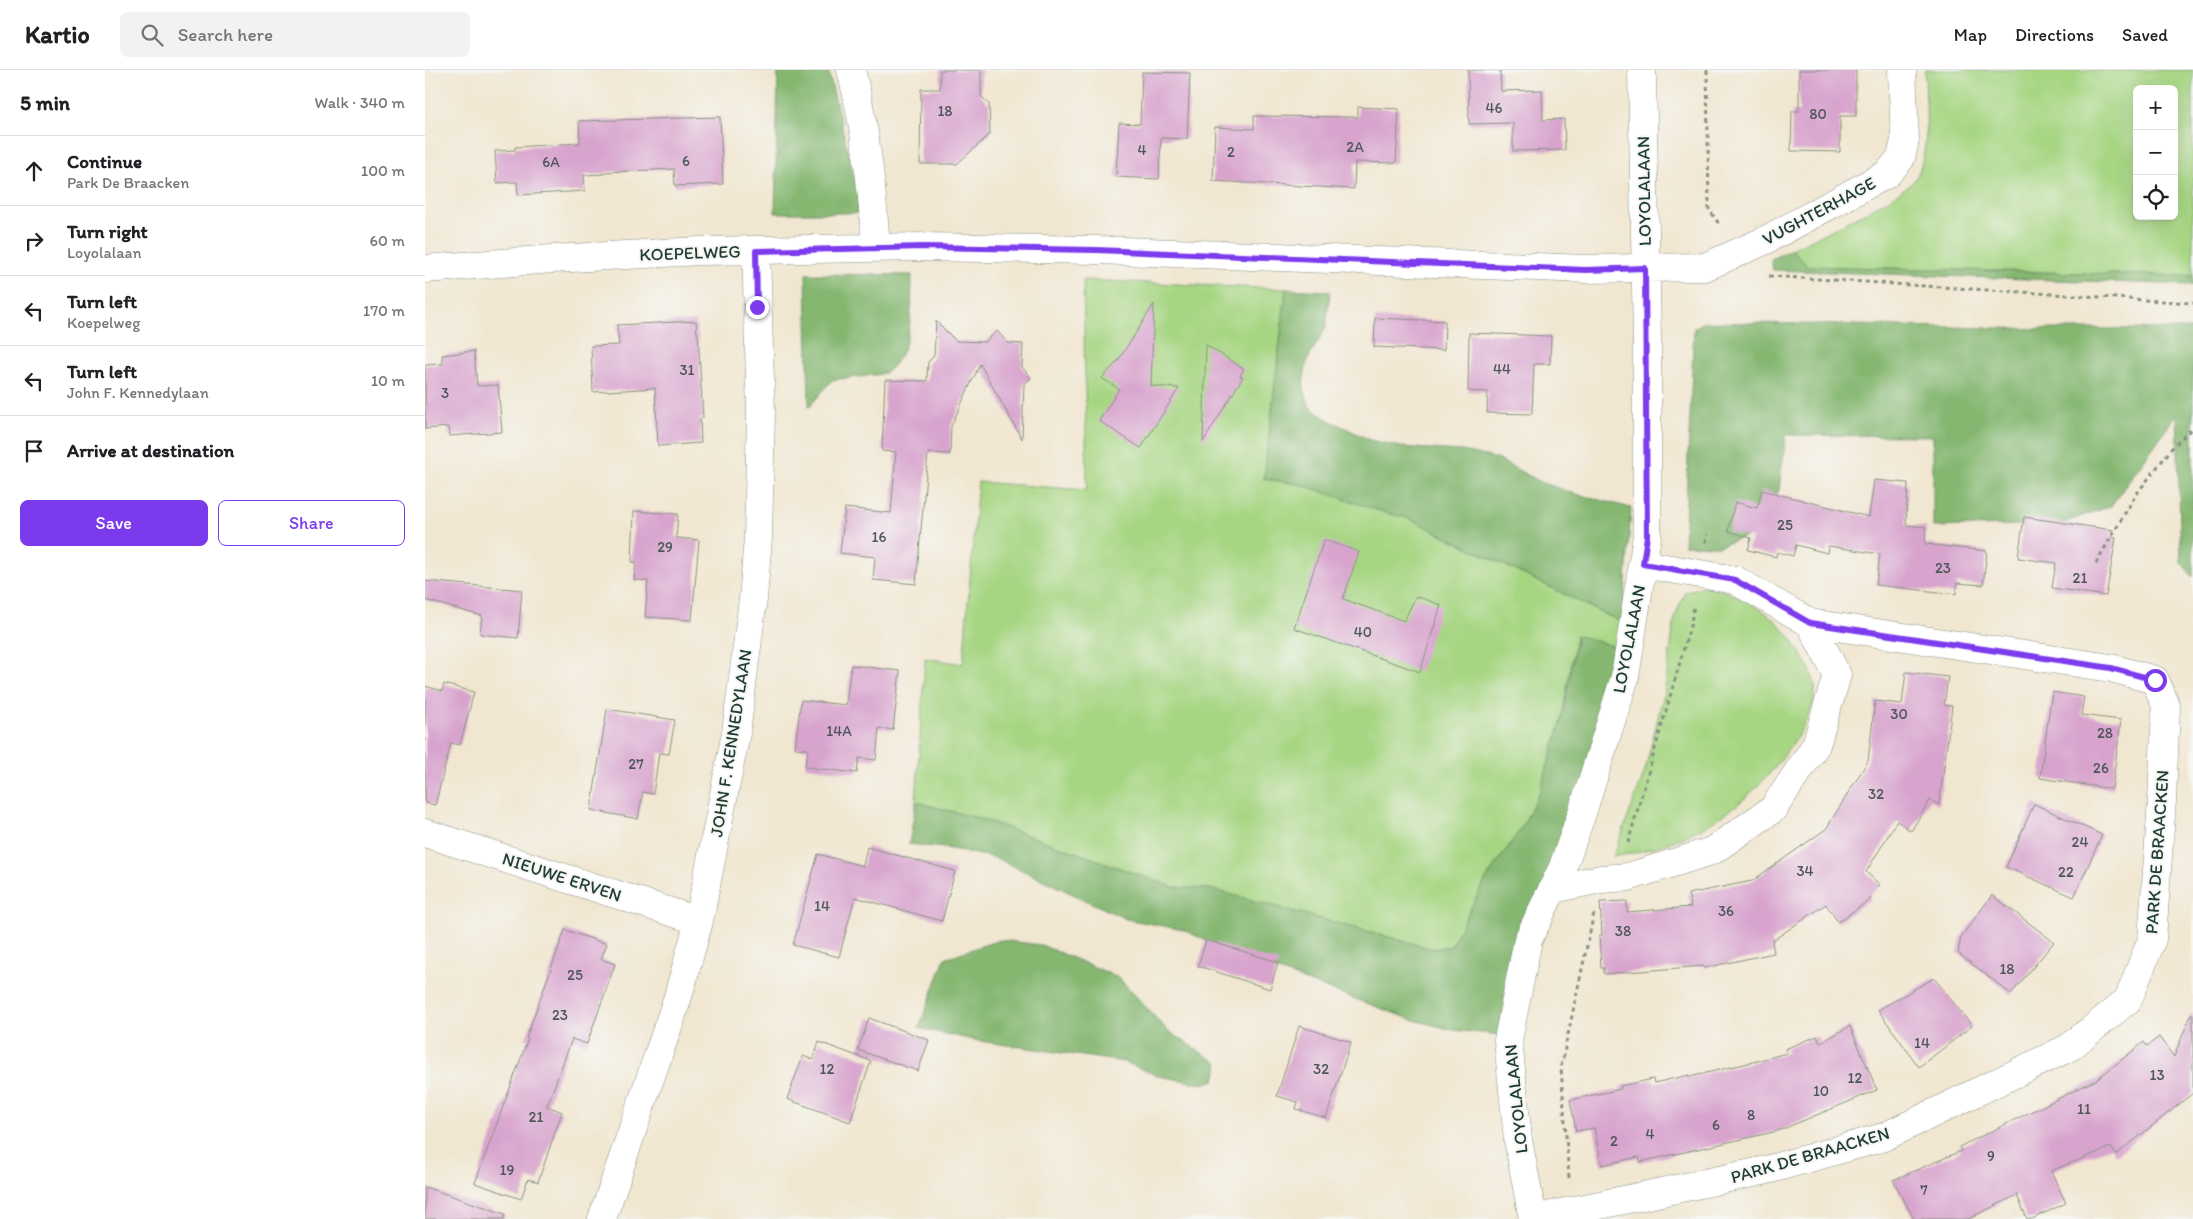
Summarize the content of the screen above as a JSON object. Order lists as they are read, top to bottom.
{
  "streets": {
    "street": [
      "LOYOLALAAN",
      "VUGHTERHAGE",
      "KOEPELWEG",
      "JOHN F. KENNEDYLAAN",
      "PARK DE BRAACKEN",
      "NIEUWE ERVEN"
    ]
  },
  "crossings": [
    ["LOYOLALAAN", "VUGHTERHAGE"],
    ["LOYOLALAAN", "KOEPELWEG"],
    ["LOYOLALAAN", "PARK DE BRAACKEN"],
    ["VUGHTERHAGE", "KOEPELWEG"],
    ["KOEPELWEG", "JOHN F. KENNEDYLAAN"],
    ["JOHN F. KENNEDYLAAN", "NIEUWE ERVEN"]
  ],
  "house_numbers": [
    "46",
    "18",
    "80",
    "2A",
    "4",
    "2",
    "6",
    "6A",
    "44",
    "31",
    "3",
    "25",
    "16",
    "29",
    "23",
    "21",
    "40",
    "30",
    "14A",
    "28",
    "27",
    "26",
    "32",
    "24",
    "34",
    "22",
    "14",
    "36",
    "38",
    "18",
    "25",
    "23",
    "14",
    "12",
    "32",
    "13",
    "12",
    "10",
    "11",
    "8",
    "21",
    "6",
    "4",
    "2",
    "9",
    "19",
    "7"
  ],
  "page": {
    "header": "Kartio",
    "search": "Search here",
    "nav": ["Map", "Directions", "Saved"],
    "heading": ["5 min", "Walk · 340 m"],
    "map_buttons": ["+", "−"],
    "list": [
      ["Continue", "Park De Braacken", "100 m"],
      ["Turn right", "Loyolalaan", "60 m"],
      ["Turn left", "Koepelweg", "170 m"],
      ["Turn left", "John F. Kennedylaan", "10 m"],
      "Arrive at destination"
    ],
    "buttons": ["Save", "Share"]
  }
}
